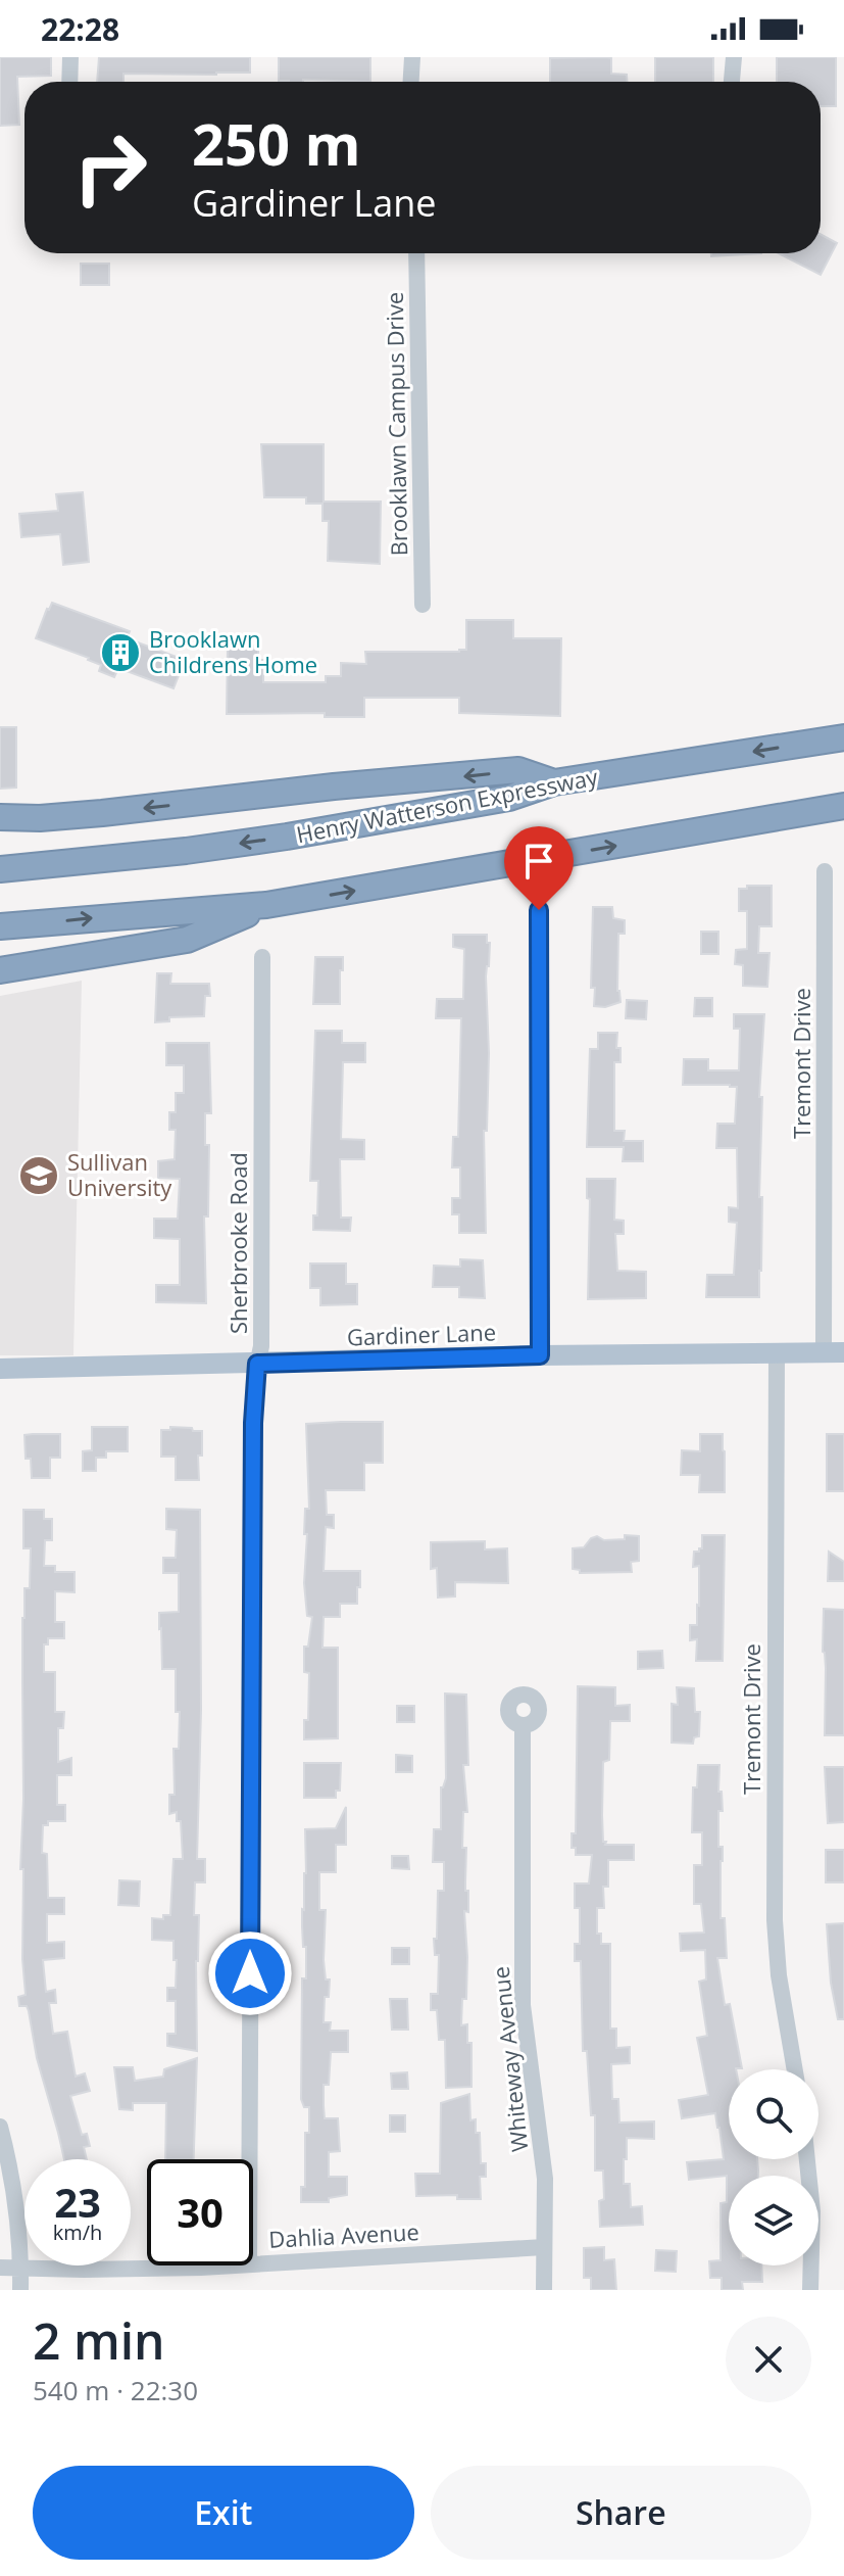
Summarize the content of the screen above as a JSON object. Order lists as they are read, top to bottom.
{
  "streets": {
    "highway": ["Henry Watterson Expressway"],
    "main road": ["Gardiner Lane"],
    "street": [
      "Brooklawn Campus Drive",
      "Tremont Drive",
      "Sherbrooke Road",
      "Whiteway Avenue",
      "Dahlia Avenue"
    ]
  },
  "crossings": [
    ["Tremont Drive", "Gardiner Lane"],
    ["Sherbrooke Road", "Gardiner Lane"],
    ["Whiteway Avenue", "Dahlia Avenue"]
  ],
  "places": {
    "building": ["Brooklawn Childrens Home"],
    "school or university": ["Sullivan University"]
  },
  "page": {
    "status": "22:28",
    "turn": ["250 m", "Gardiner Lane"],
    "speed": "23 km/h",
    "limit": "30",
    "heading": ["2 min", "540 m · 22:30"],
    "buttons": ["Exit", "Share"]
  }
}
